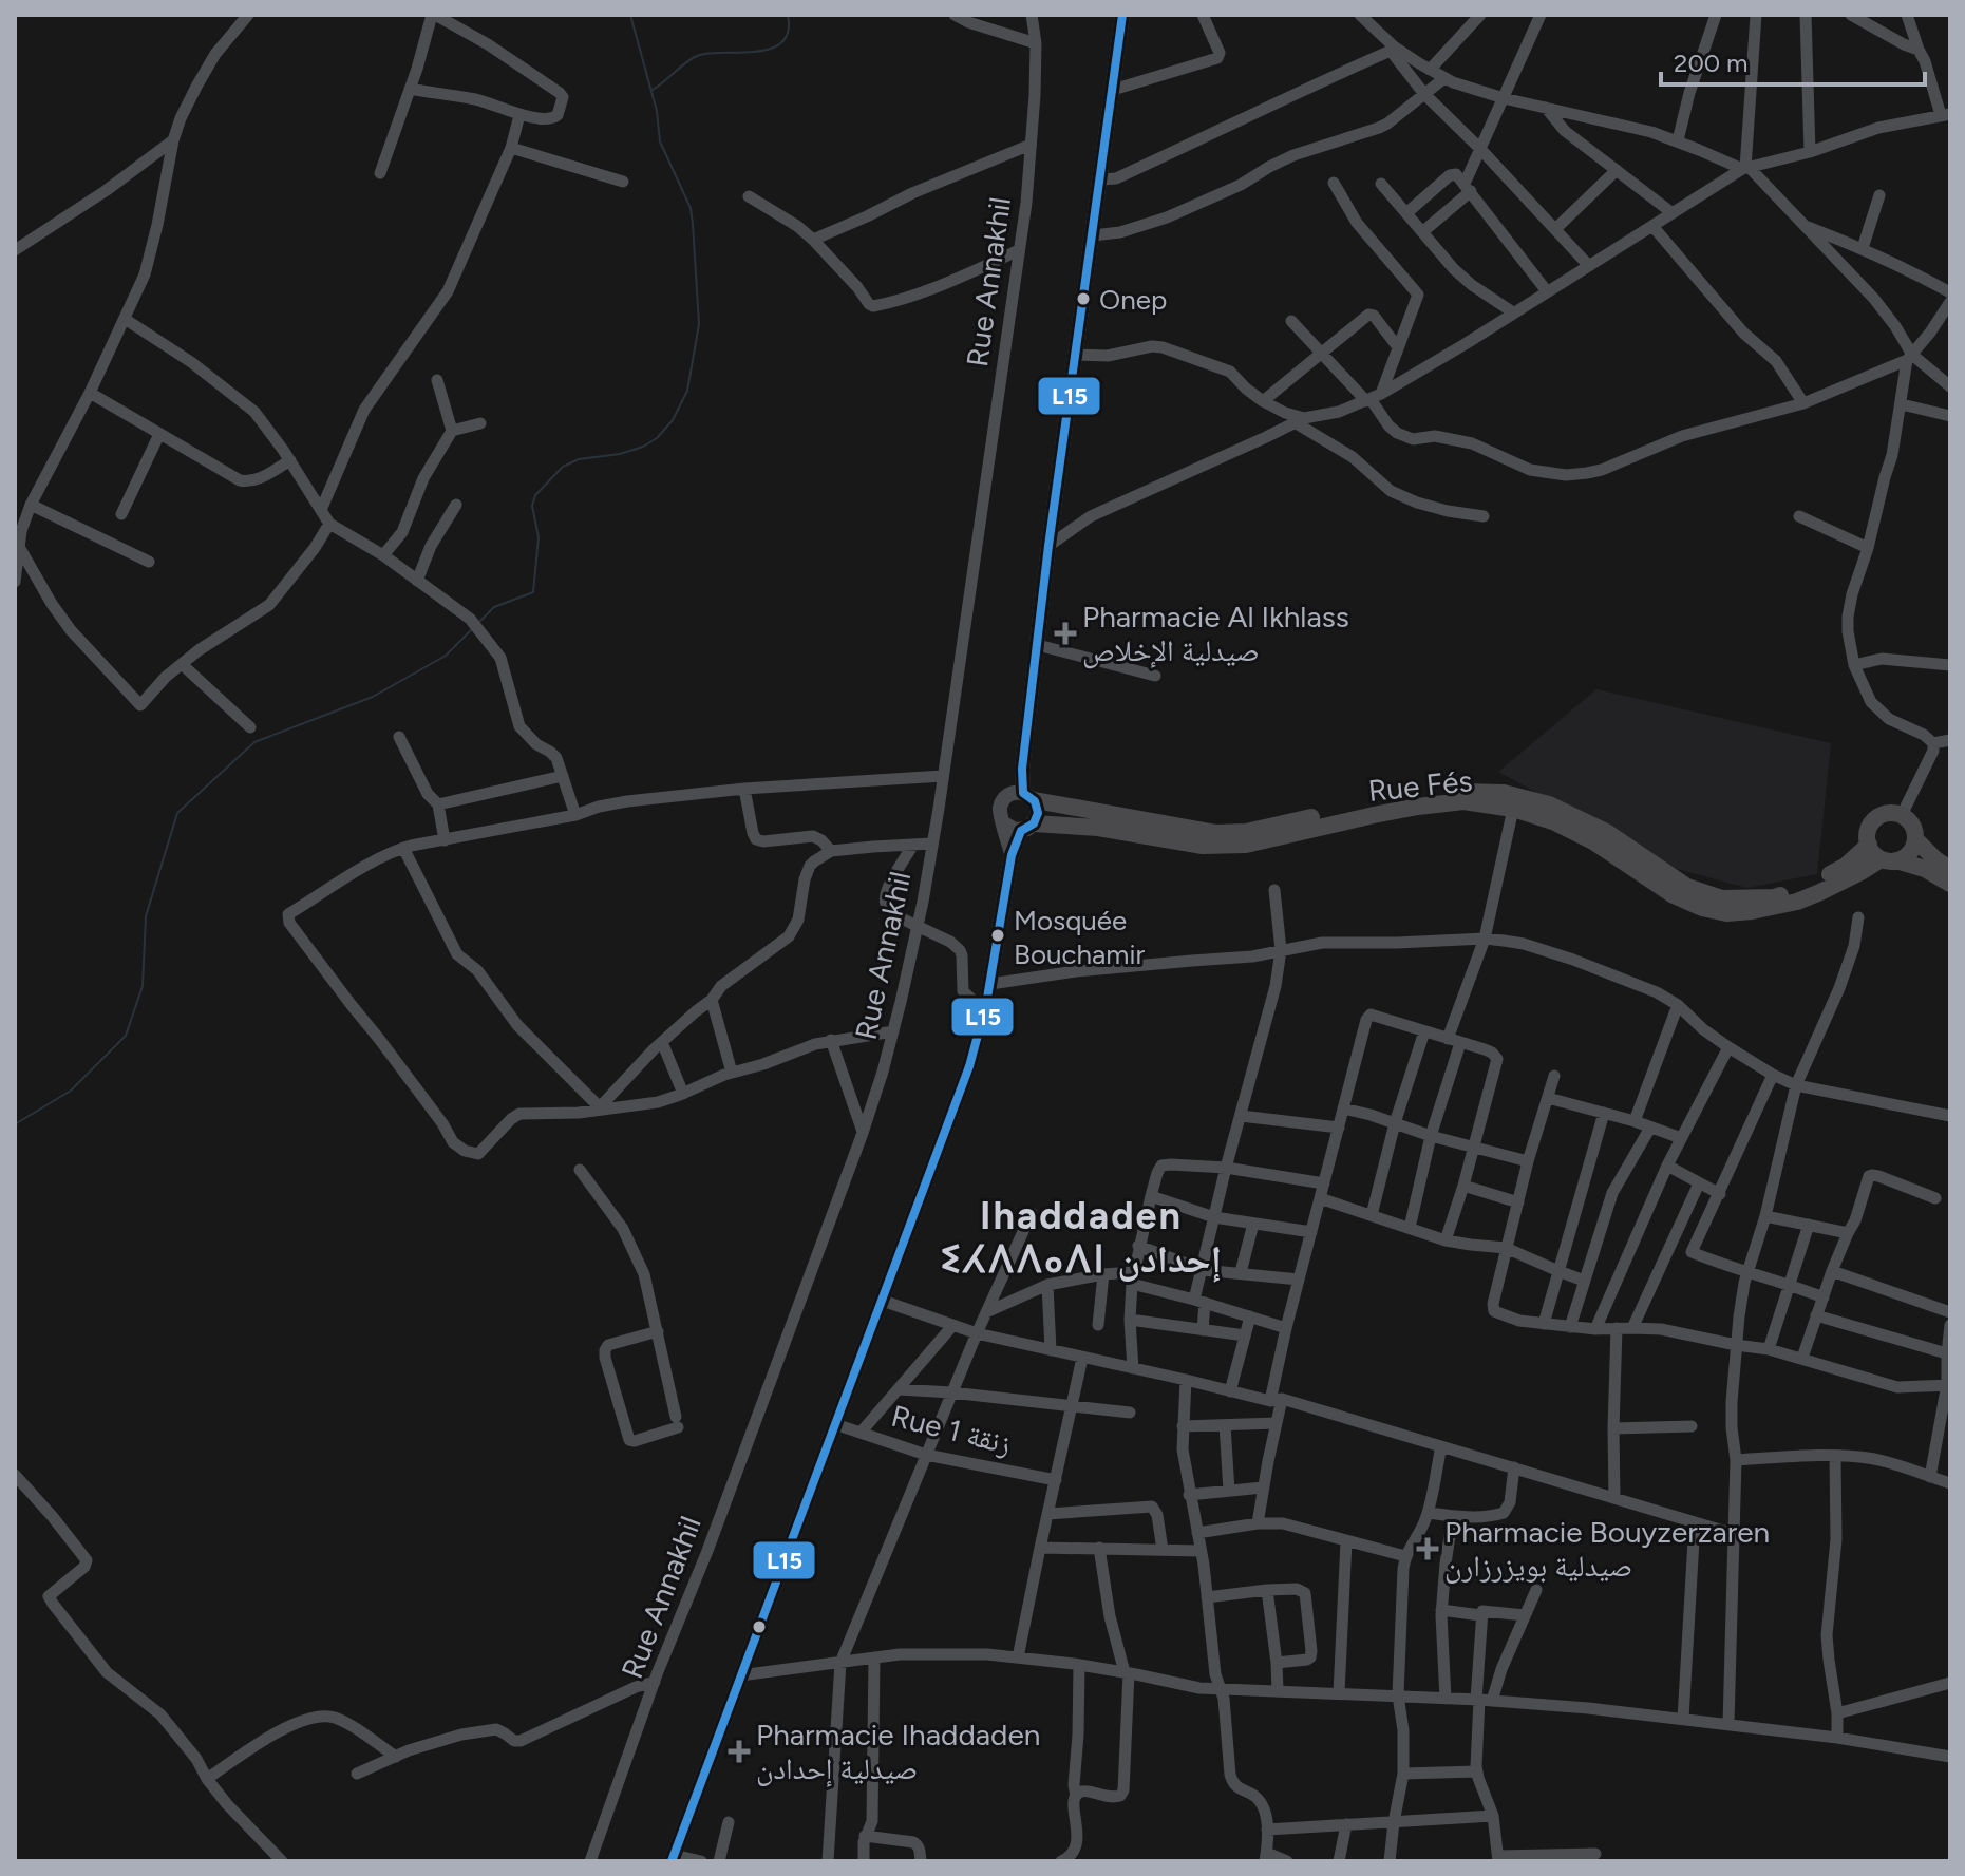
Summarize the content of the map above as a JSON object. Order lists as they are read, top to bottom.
{
  "streets": {
    "highway": ["Rue Fés"],
    "street": ["Rue Annakhil", "Rue 1 زنقة"]
  },
  "districts": ["Ihaddaden ⵉⵃⴷⴷⴰⴷⵏ إحدادن"],
  "places": {
    "other": ["Onep", "Mosquée Bouchamir"],
    "health": ["Pharmacie Al Ikhlass صيدلية الإخلاص", "Pharmacie Bouyzerzaren صيدلية بويزرزارن", "Pharmacie Ihaddaden صيدلية إحدادن"]
  },
  "lines": ["transit line L15"],
  "scale_bar": "200 m"
}
